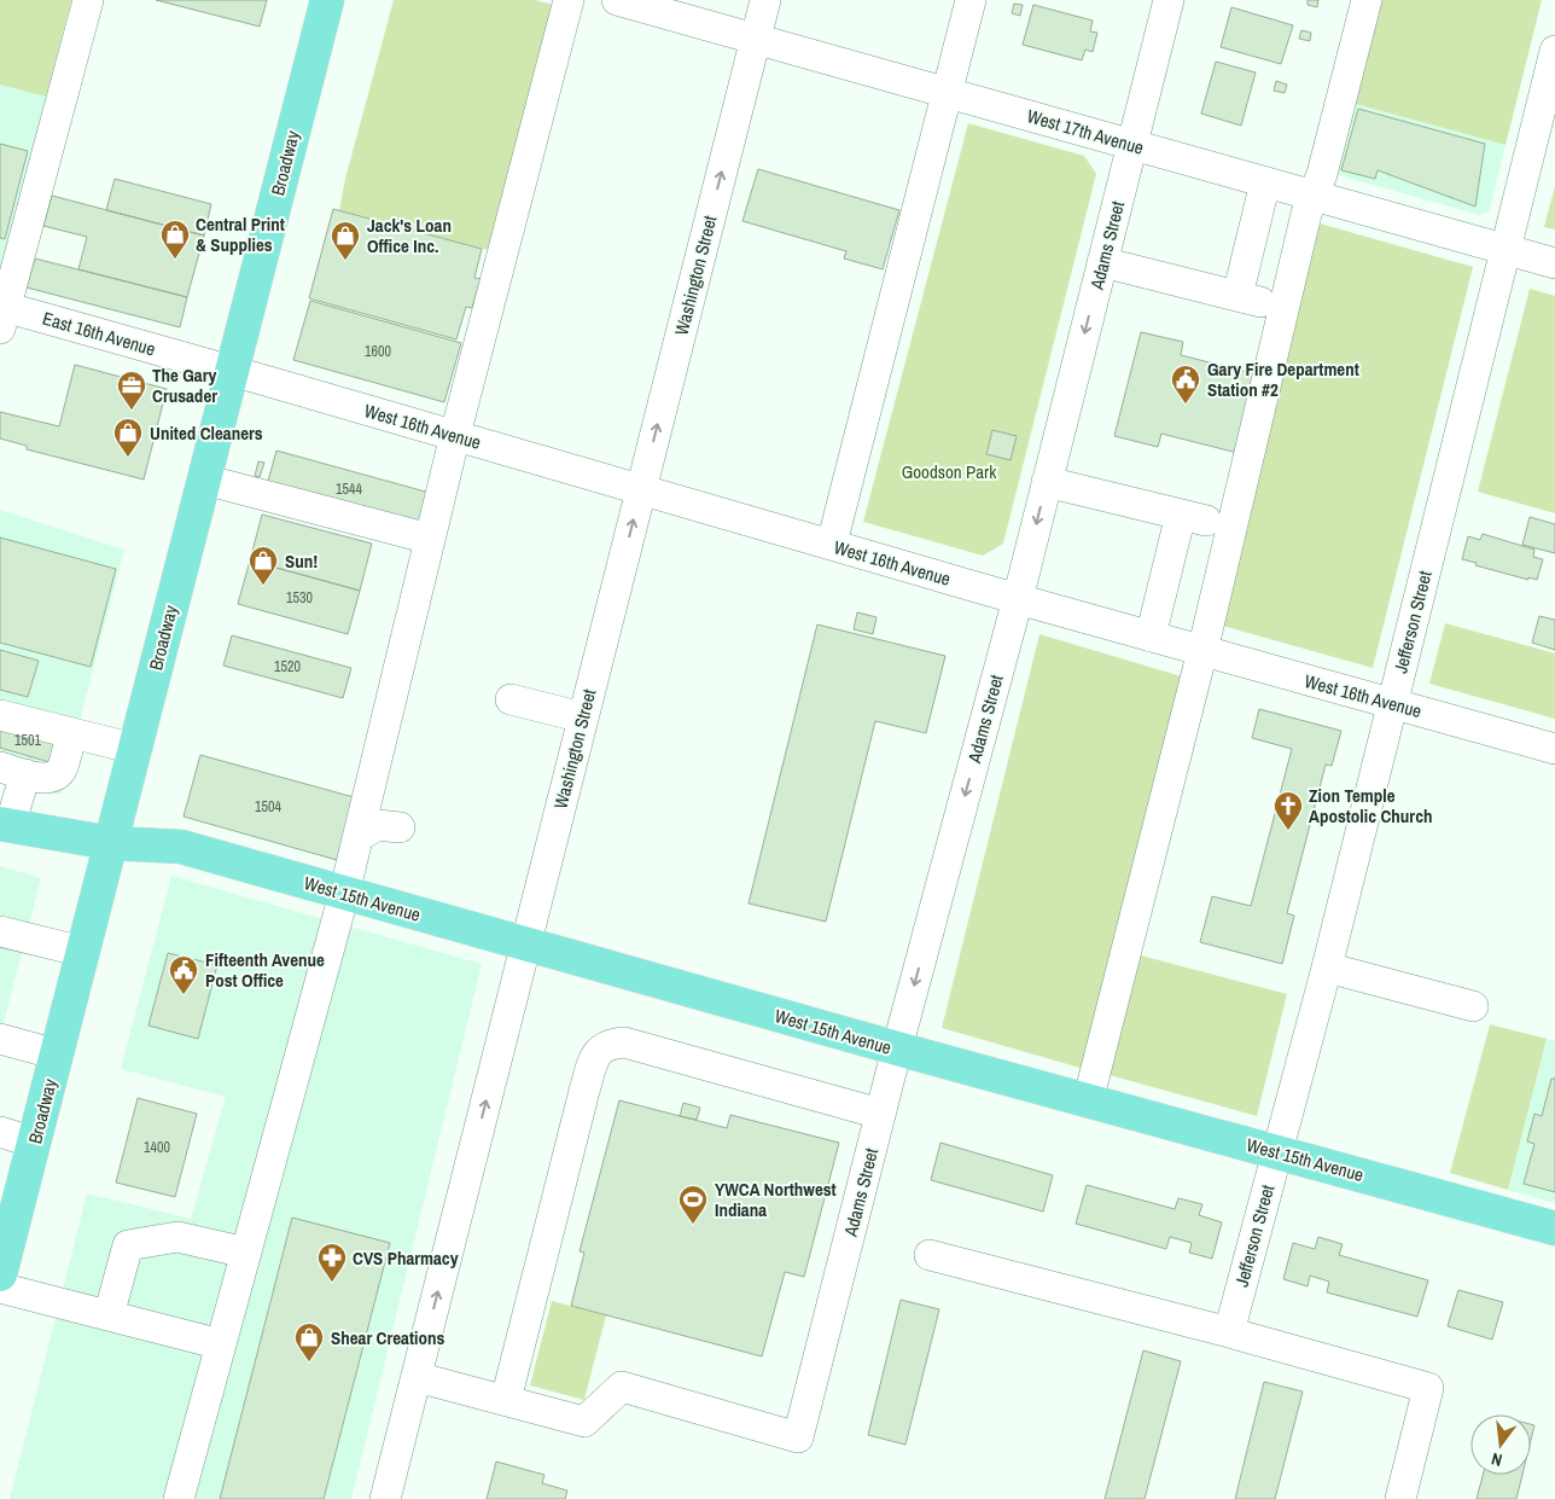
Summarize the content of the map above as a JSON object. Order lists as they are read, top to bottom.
{
  "streets": {
    "main road": ["Broadway", "West 15th Avenue"],
    "street": [
      "West 17th Avenue",
      "Adams Street",
      "Washington Street",
      "East 16th Avenue",
      "West 16th Avenue",
      "Jefferson Street"
    ]
  },
  "crossings": [
    ["West 17th Avenue", "Adams Street"],
    ["West 17th Avenue", "Washington Street"],
    ["West 17th Avenue", "Jefferson Street"],
    ["Broadway", "East 16th Avenue"],
    ["Broadway", "West 16th Avenue"],
    ["Broadway", "West 15th Avenue"],
    ["Adams Street", "West 16th Avenue"],
    ["Adams Street", "West 15th Avenue"],
    ["Washington Street", "West 16th Avenue"],
    ["Washington Street", "West 15th Avenue"],
    ["East 16th Avenue", "West 16th Avenue"],
    ["West 16th Avenue", "Jefferson Street"],
    ["Jefferson Street", "West 15th Avenue"]
  ],
  "parks": ["Goodson Park"],
  "places": {
    "shop": [
      "Central Print & Supplies",
      "Jack's Loan Office Inc.",
      "United Cleaners",
      "Sun!",
      "Shear Creations"
    ],
    "public building": ["Gary Fire Department Station #2", "Fifteenth Avenue Post Office"],
    "office": ["The Gary Crusader"],
    "church": ["Zion Temple Apostolic Church"],
    "sports": ["YWCA Northwest Indiana"],
    "pharmacy": ["CVS Pharmacy"]
  },
  "house_numbers": [
    "1600",
    "1544",
    "1530",
    "1520",
    "1501",
    "1504",
    "1400"
  ],
  "north": "bottom"
}
